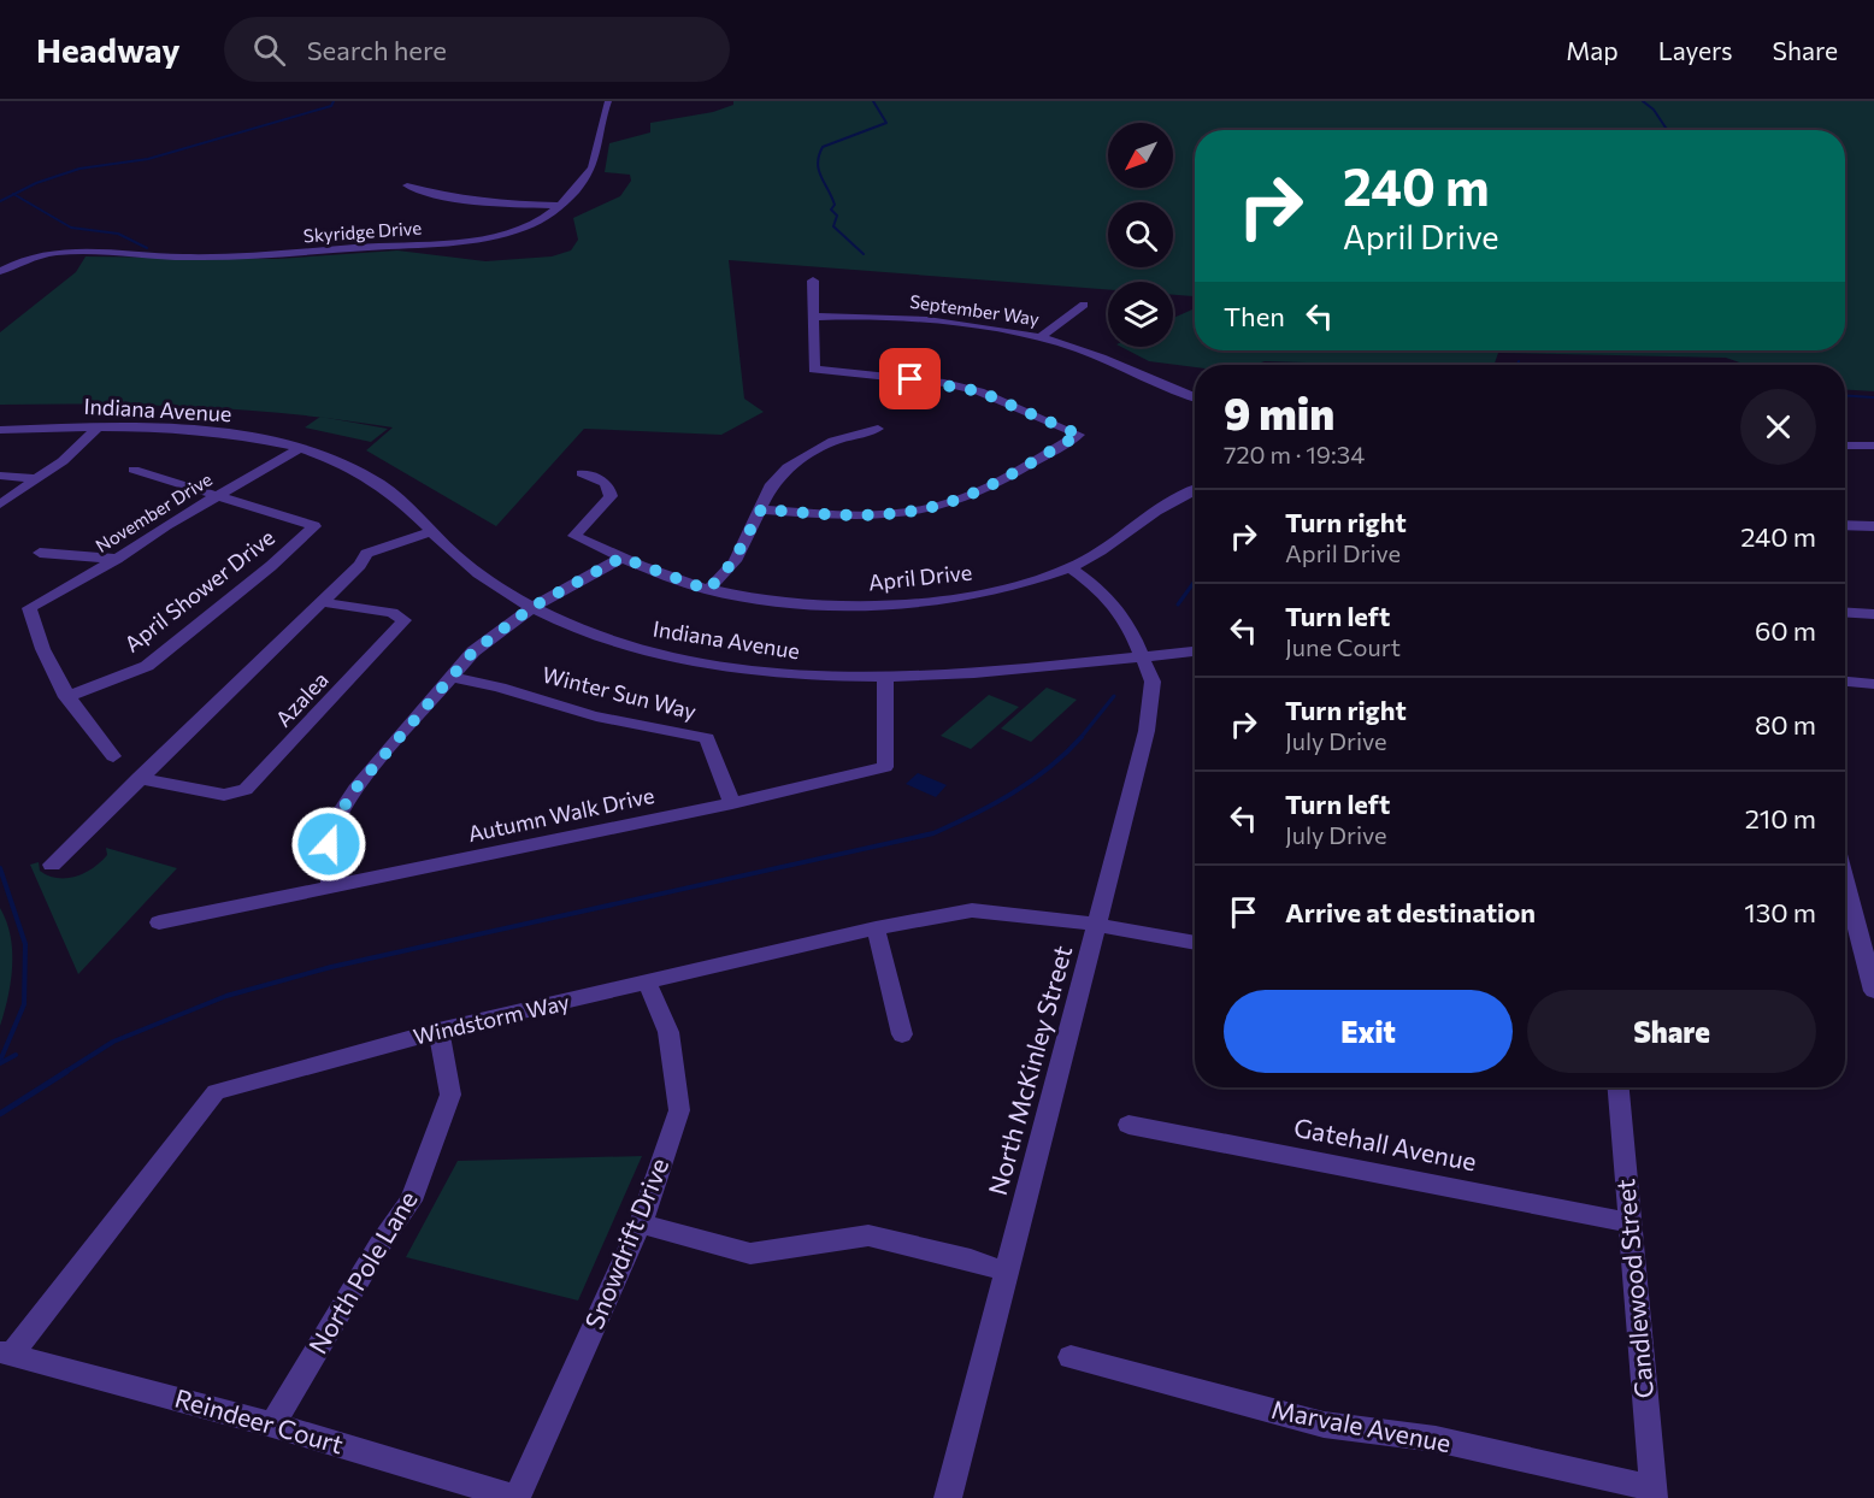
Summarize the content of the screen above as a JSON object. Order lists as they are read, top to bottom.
{
  "streets": {
    "street": [
      "Skyridge Drive",
      "September Way",
      "Indiana Avenue",
      "November Drive",
      "April Drive",
      "April Shower Drive",
      "Winter Sun Way",
      "Azalea",
      "Autumn Walk Drive",
      "Windstorm Way",
      "North McKinley Street",
      "Gatehall Avenue",
      "Snowdrift Drive",
      "North Pole Lane",
      "Candlewood Street",
      "Reindeer Court",
      "Marvale Avenue"
    ]
  },
  "crossings": [
    ["Indiana Avenue", "November Drive"],
    ["Indiana Avenue", "Autumn Walk Drive"],
    ["Indiana Avenue", "North McKinley Street"],
    ["November Drive", "April Shower Drive"],
    ["April Drive", "North McKinley Street"],
    ["Winter Sun Way", "Autumn Walk Drive"],
    ["Windstorm Way", "North McKinley Street"],
    ["Windstorm Way", "Snowdrift Drive"],
    ["Windstorm Way", "North Pole Lane"],
    ["Windstorm Way", "Reindeer Court"],
    ["Gatehall Avenue", "Candlewood Street"],
    ["Snowdrift Drive", "Reindeer Court"],
    ["North Pole Lane", "Reindeer Court"],
    ["Candlewood Street", "Marvale Avenue"]
  ],
  "north": "bottom left",
  "page": {
    "header": "Headway",
    "search": "Search here",
    "nav": ["Map", "Layers", "Share"],
    "turn": ["240 m", "April Drive"],
    "then": "Then",
    "heading": ["9 min", "720 m · 19:34"],
    "list": [
      {
        "name": "Turn right",
        "note": "April Drive",
        "value": "240 m"
      },
      {
        "name": "Turn left",
        "note": "June Court",
        "value": "60 m"
      },
      {
        "name": "Turn right",
        "note": "July Drive",
        "value": "80 m"
      },
      {
        "name": "Turn left",
        "note": "July Drive",
        "value": "210 m"
      },
      {
        "name": "Arrive at destination",
        "value": "130 m"
      }
    ],
    "buttons": ["Exit", "Share"]
  }
}
